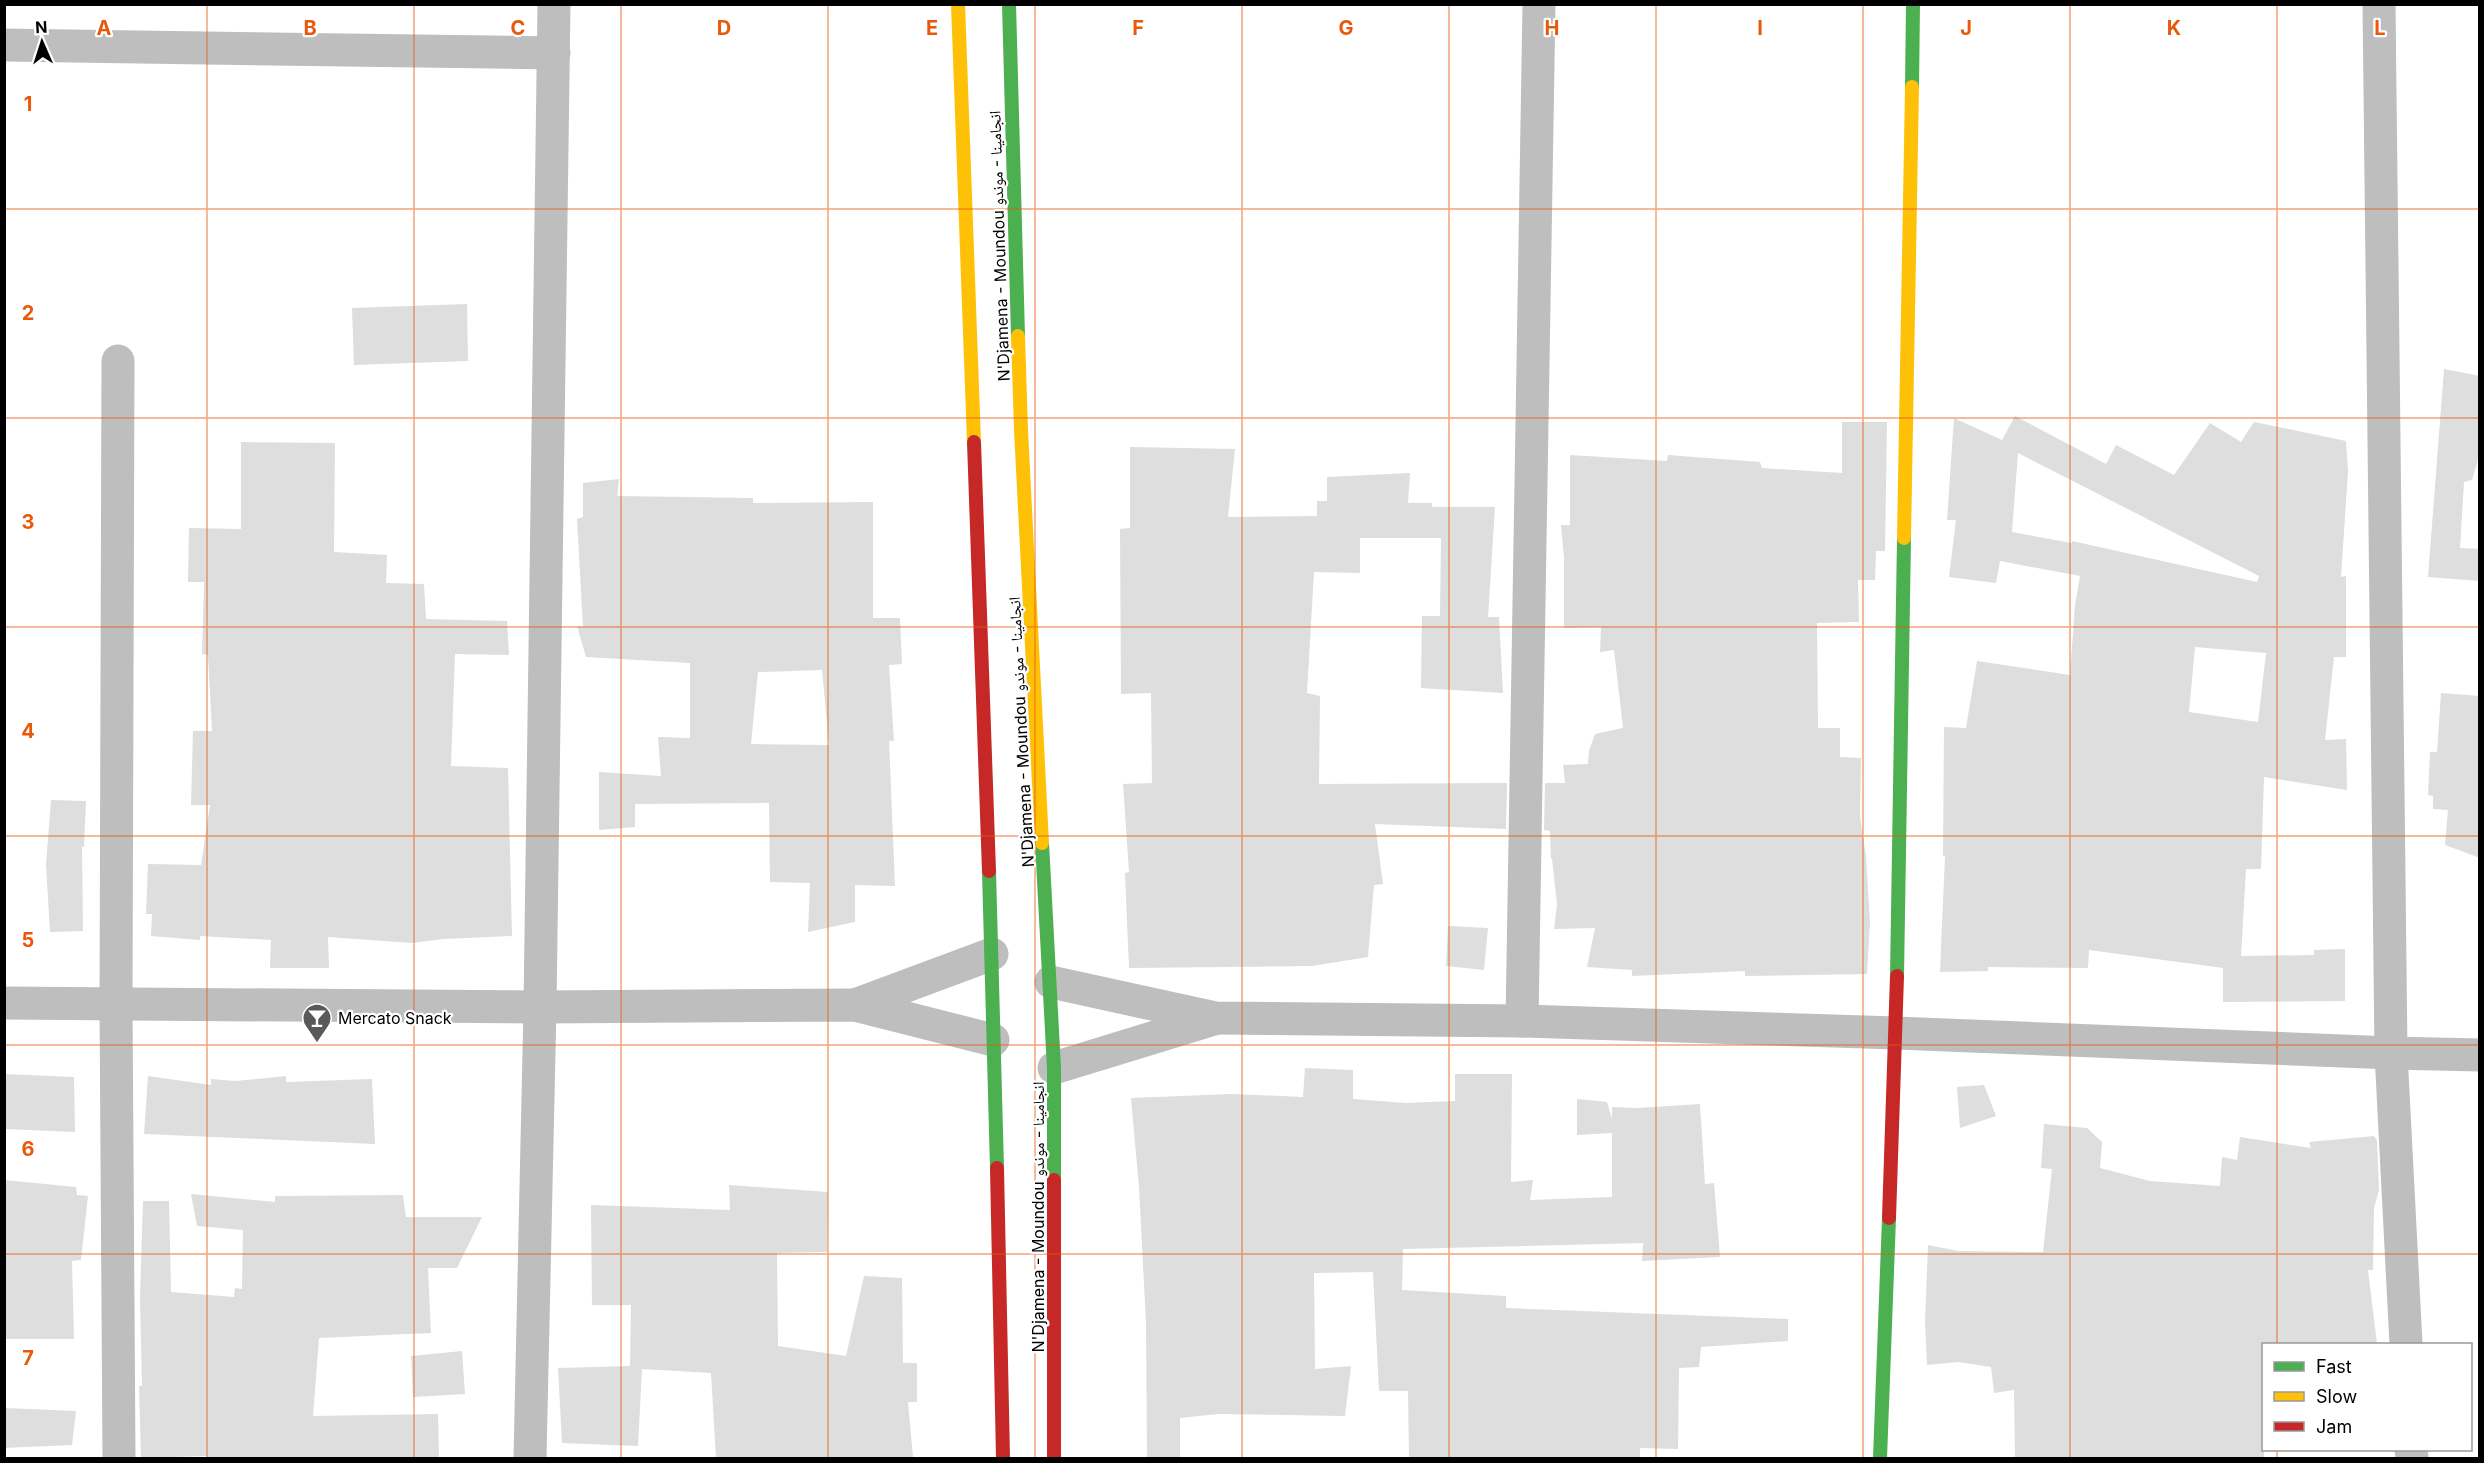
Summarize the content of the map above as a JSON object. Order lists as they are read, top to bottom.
{
  "streets": {
    "main road": ["N'Djamena - Moundou انجامينا - موندو"]
  },
  "places": {
    "bar": ["Mercato Snack"]
  },
  "legend": ["Fast", "Slow", "Jam"],
  "north": "top",
  "grid": {
    "columns": [
      "A",
      "B",
      "C",
      "D",
      "E",
      "F",
      "G",
      "H",
      "I",
      "J",
      "K",
      "L"
    ],
    "rows": [
      "1",
      "2",
      "3",
      "4",
      "5",
      "6",
      "7"
    ]
  }
}
